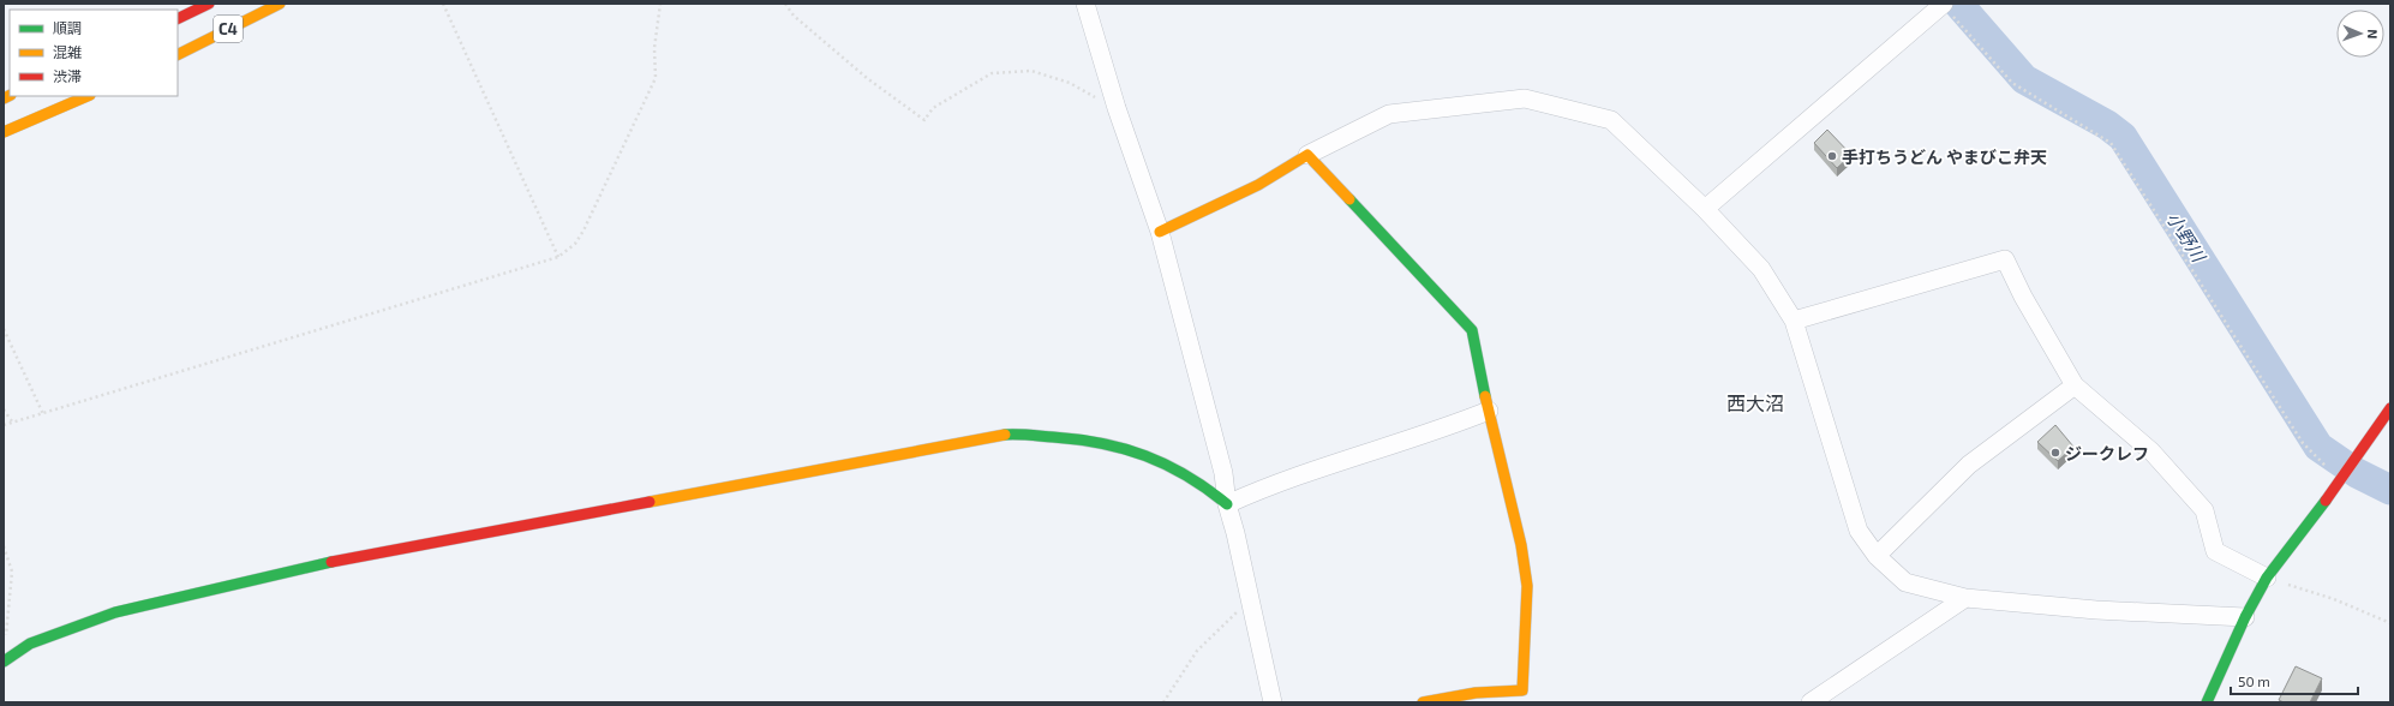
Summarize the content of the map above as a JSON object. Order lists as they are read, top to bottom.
{
  "streets": {
    "main road": ["C4"]
  },
  "districts": ["西大沼"],
  "water": ["小野川"],
  "places": ["手打ちうどん やまびこ弁天", "ジークレフ"],
  "legend": ["順調", "混雑", "渋滞"],
  "scale_bar": "50 m",
  "north": "right"
}
